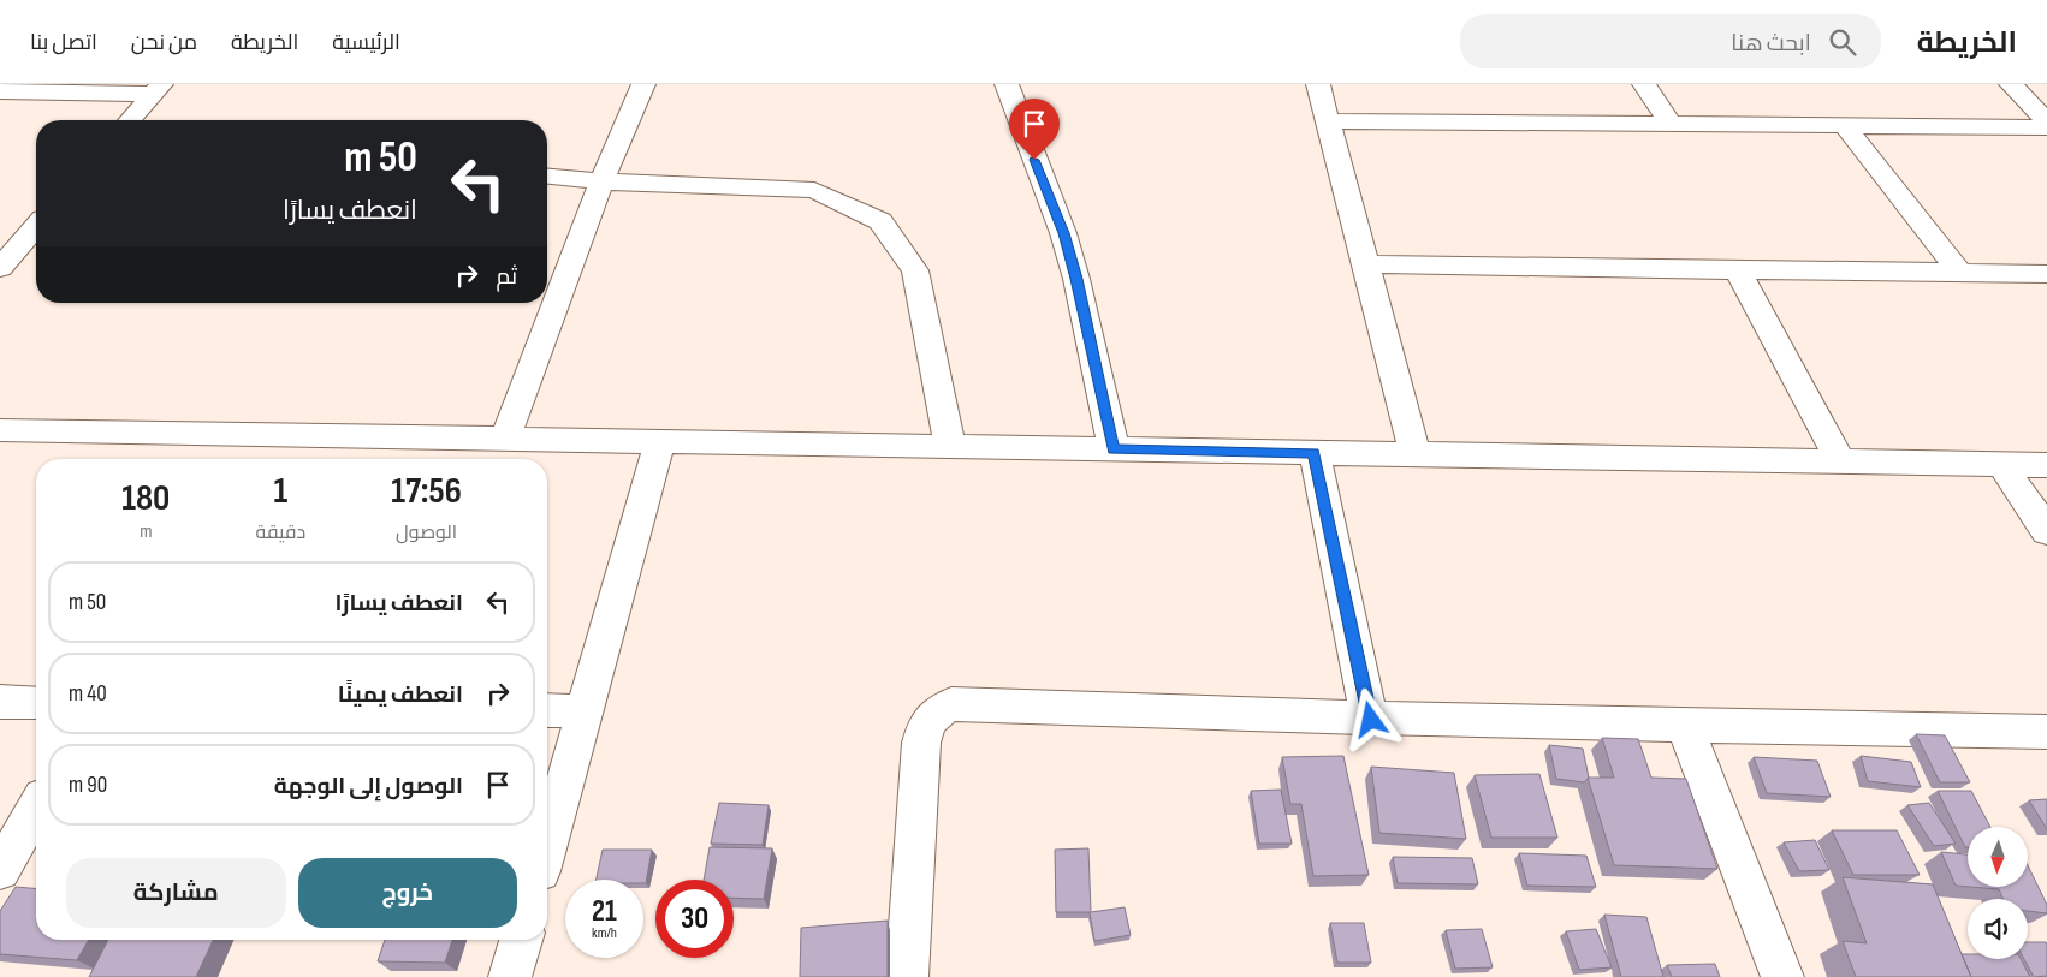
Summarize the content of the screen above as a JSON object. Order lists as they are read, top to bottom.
{
  "north": "bottom",
  "page": {
    "header": "الخريطة",
    "search": "ابحث هنا",
    "nav": [
      "الرئيسية",
      "الخريطة",
      "من نحن",
      "اتصل بنا"
    ],
    "turn": ["50 m", "انعطف يسارًا"],
    "then": "ثم",
    "eta": [
      "17:56",
      "الوصول",
      "1",
      "دقيقة",
      "180",
      "m"
    ],
    "list": [
      {
        "name": "انعطف يسارًا",
        "value": "50 m"
      },
      {
        "name": "انعطف يمينًا",
        "value": "40 m"
      },
      {
        "name": "الوصول إلى الوجهة",
        "value": "90 m"
      }
    ],
    "buttons": ["خروج", "مشاركة"],
    "speed": "21 km/h",
    "limit": "30"
  }
}
